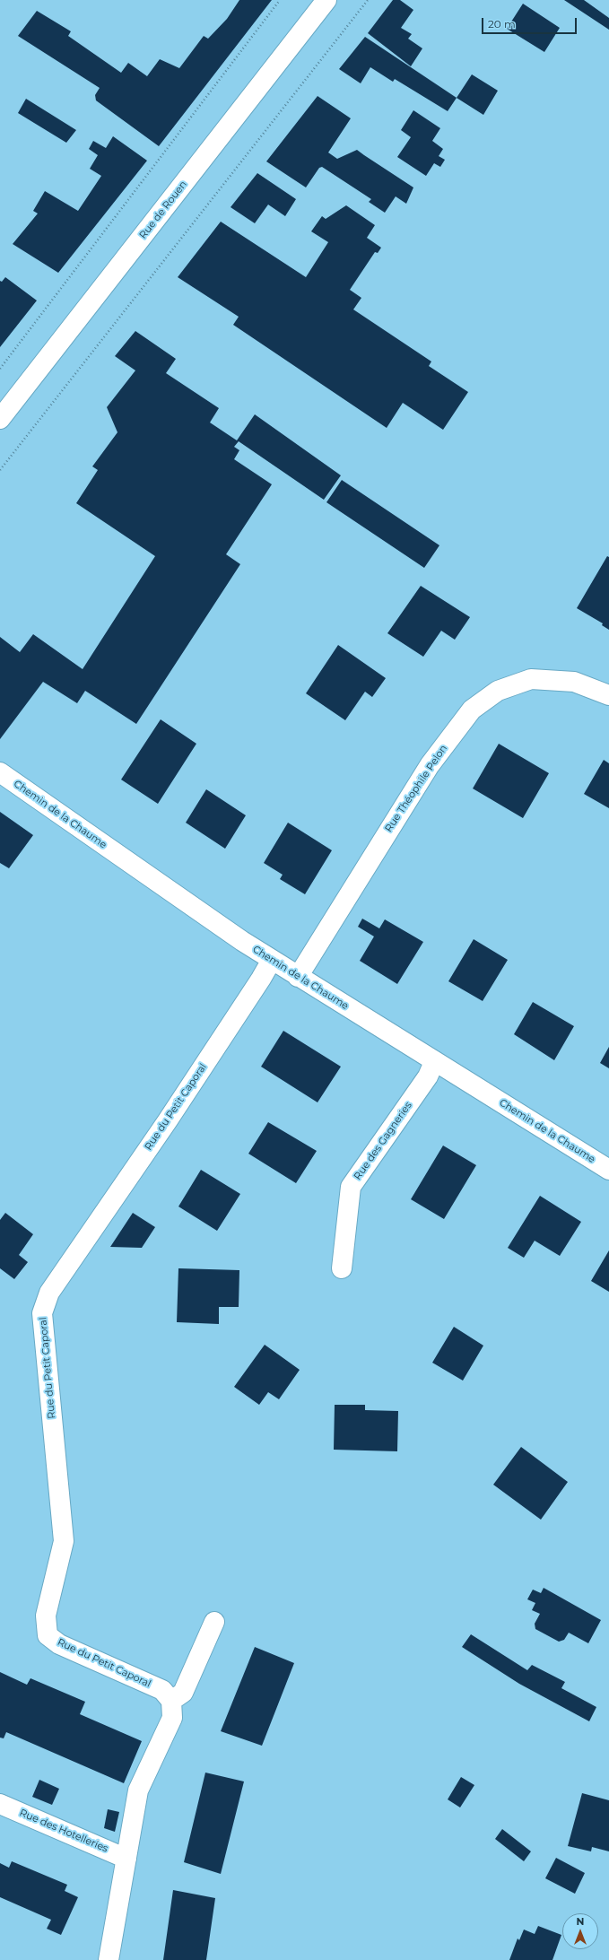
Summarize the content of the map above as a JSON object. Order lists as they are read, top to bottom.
{
  "streets": {
    "street": [
      "Rue de Rouen",
      "Rue Théophile Pelon",
      "Chemin de la Chaume",
      "Rue du Petit Caporal",
      "Rue des Gagneries",
      "Rue des Hotelleries"
    ]
  },
  "crossings": [
    ["Rue Théophile Pelon", "Chemin de la Chaume"],
    ["Chemin de la Chaume", "Rue du Petit Caporal"],
    ["Chemin de la Chaume", "Rue des Gagneries"]
  ],
  "scale_bar": "20 m",
  "north": "top"
}
